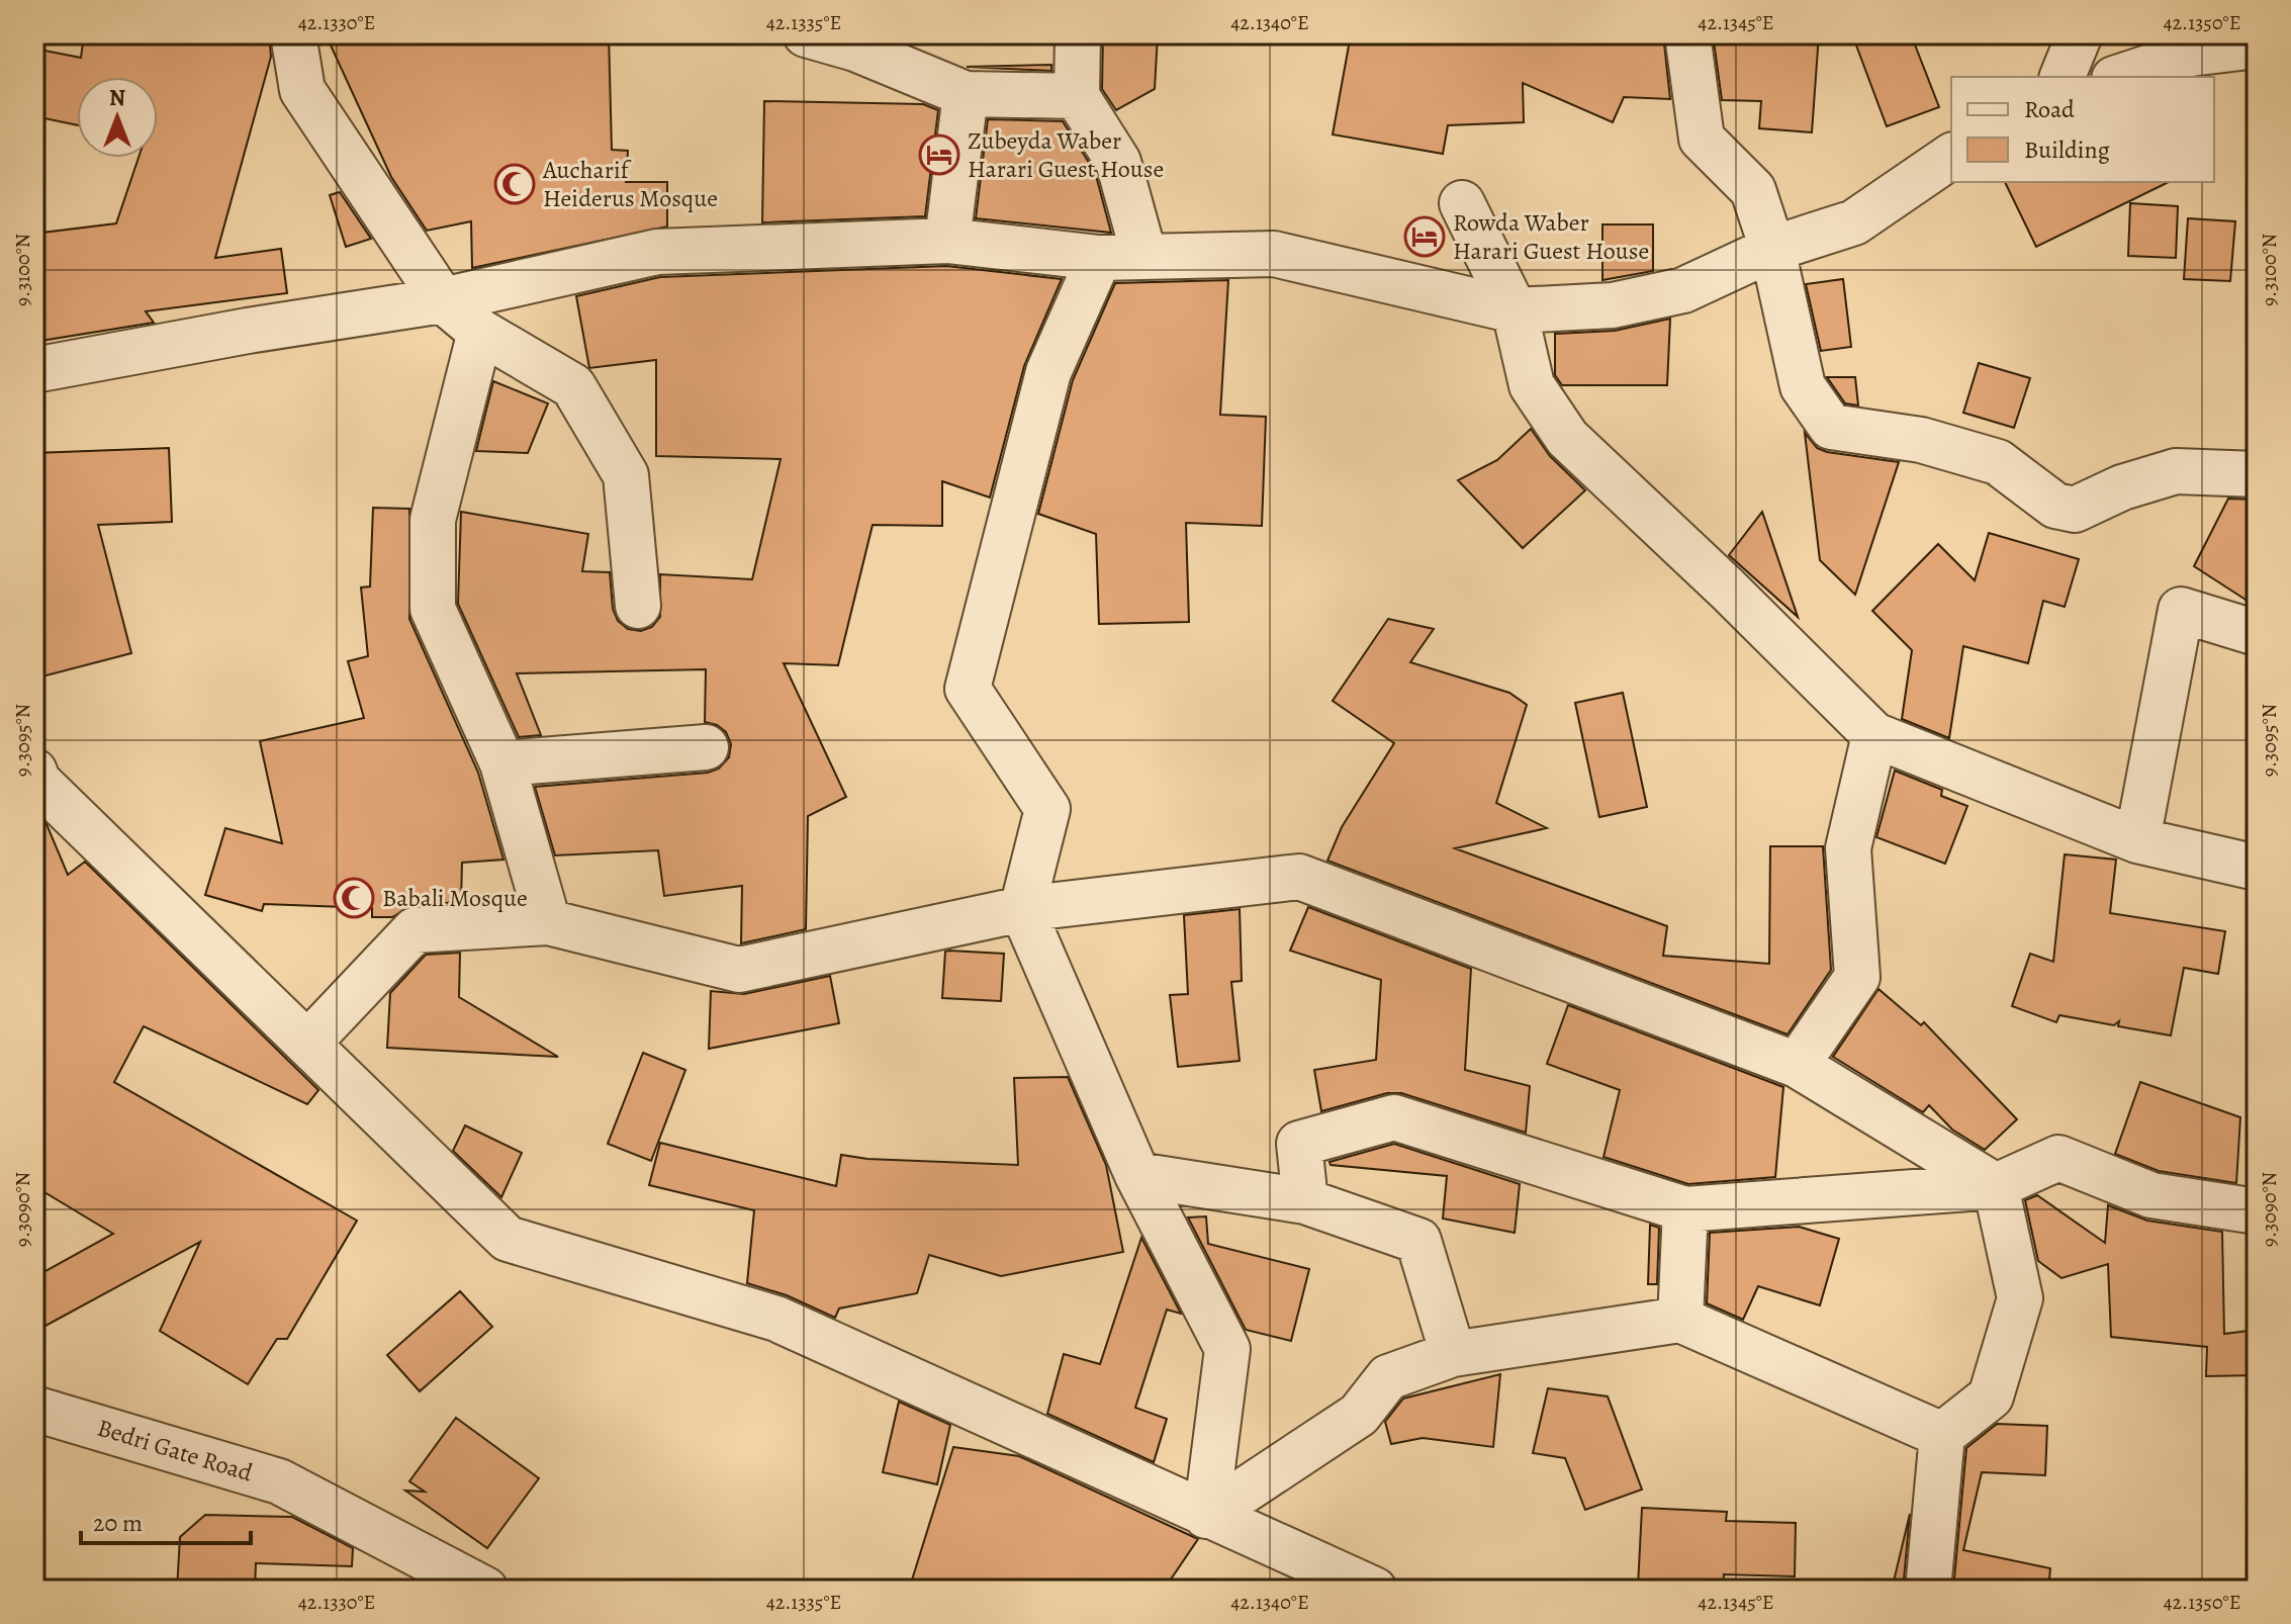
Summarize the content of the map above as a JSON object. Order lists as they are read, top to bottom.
{
  "streets": {
    "street": ["Bedri Gate Road"]
  },
  "places": {
    "hotel": ["Zubeyda Waber Harari Guest House", "Rowda Waber Harari Guest House"],
    "mosque": ["Aucharif Heiderus Mosque", "Babali Mosque"]
  },
  "legend": ["Road", "Building"],
  "scale_bar": "20 m",
  "north": "top",
  "coordinates": [
    "42.1330°E",
    "42.1335°E",
    "42.1340°E",
    "42.1345°E",
    "42.1350°E",
    "9.3100°N",
    "9.3095°N",
    "9.3090°N"
  ]
}
